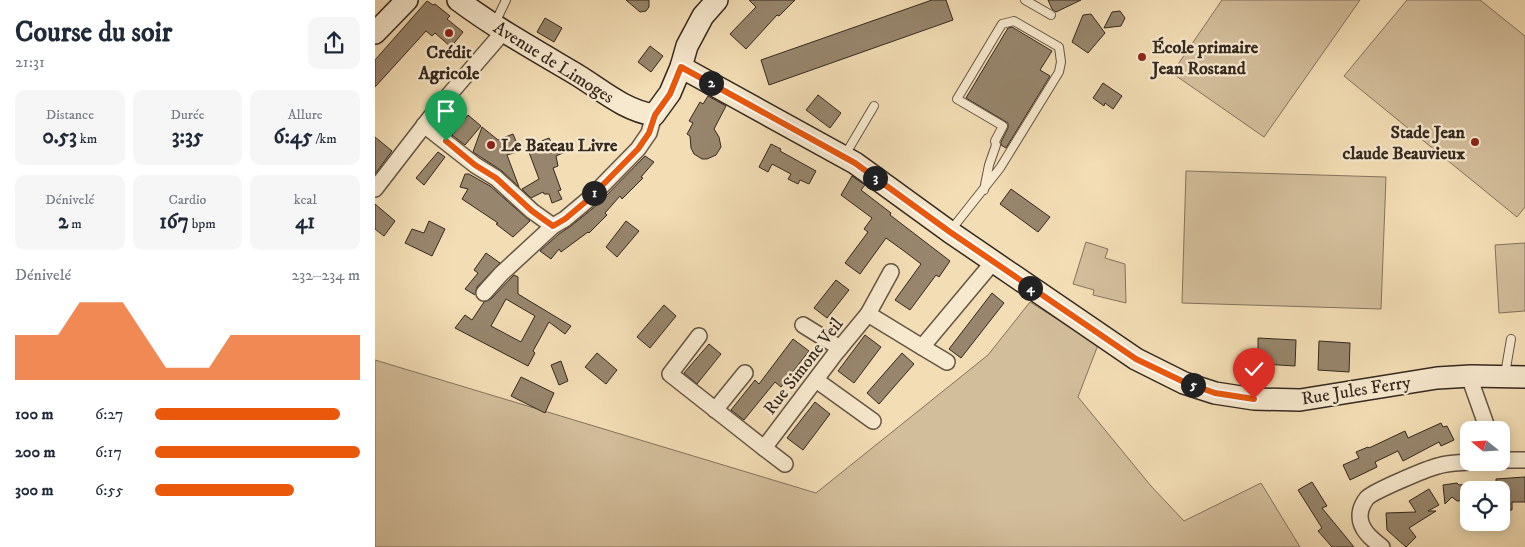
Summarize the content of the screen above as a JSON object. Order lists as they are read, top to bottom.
{
  "streets": {
    "main road": ["Avenue de Limoges", "Rue Jules Ferry"],
    "street": ["Rue Simone Veil"]
  },
  "places": [
    "Crédit Agricole",
    "École primaire Jean Rostand",
    "Stade Jean claude Beauvieux",
    "Le Bateau Livre"
  ],
  "north": "left",
  "page": {
    "heading": ["Course du soir", "21:31"],
    "pins": [
      "2",
      "3",
      "1",
      "4",
      "5"
    ],
    "stats": [
      ["Distance", "0.53 km"],
      ["Durée", "3:35"],
      ["Allure", "6:45 /km"],
      ["Dénivelé", "2 m"],
      ["Cardio", "167 bpm"],
      ["kcal", "41"]
    ],
    "chart": ["Dénivelé", "232–234 m"],
    "list": [
      {
        "name": "100 m",
        "note": "6:27"
      },
      {
        "name": "200 m",
        "note": "6:17"
      },
      {
        "name": "300 m",
        "note": "6:55"
      }
    ]
  }
}
